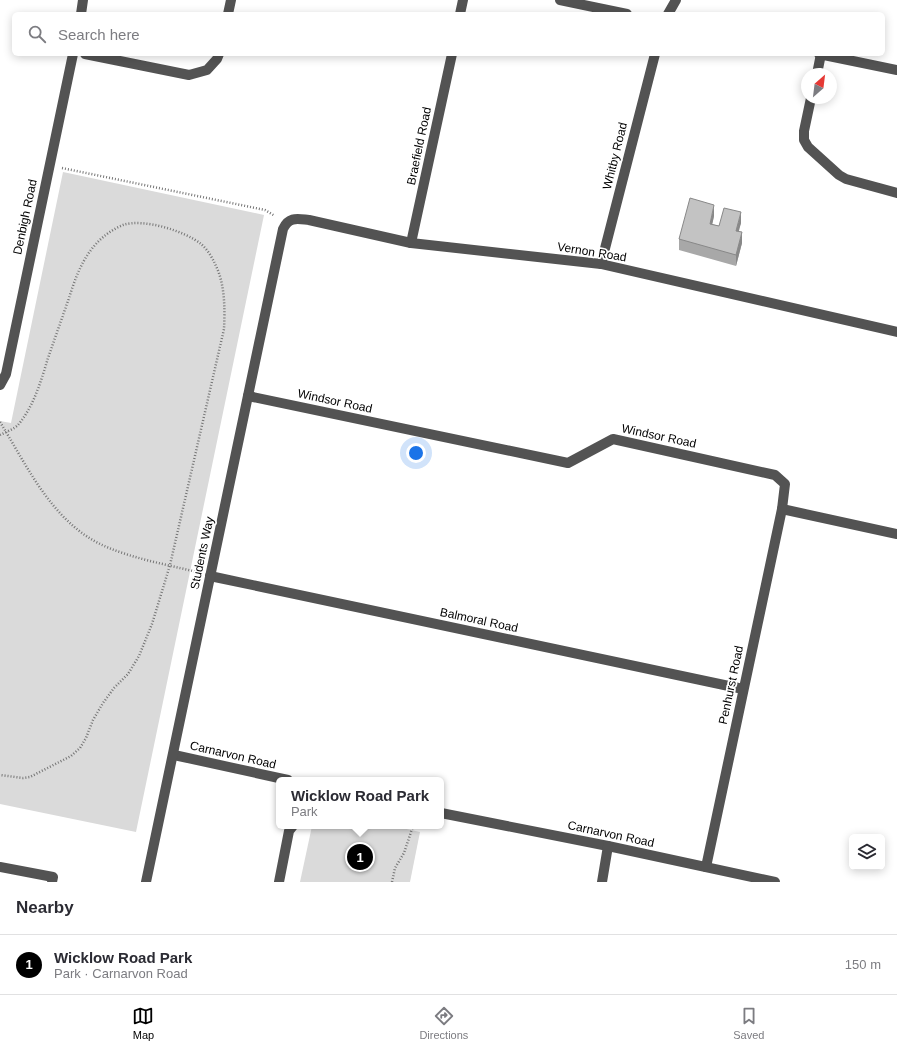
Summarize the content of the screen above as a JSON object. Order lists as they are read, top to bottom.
{
  "streets": {
    "street": [
      "Braefield Road",
      "Whitby Road",
      "Denbigh Road",
      "Vernon Road",
      "Windsor Road",
      "Students Way",
      "Balmoral Road",
      "Penhurst Road",
      "Carnarvon Road"
    ]
  },
  "crossings": [
    ["Braefield Road", "Vernon Road"],
    ["Whitby Road", "Vernon Road"],
    ["Vernon Road", "Students Way"],
    ["Windsor Road", "Students Way"],
    ["Windsor Road", "Penhurst Road"],
    ["Students Way", "Balmoral Road"],
    ["Students Way", "Carnarvon Road"],
    ["Balmoral Road", "Penhurst Road"],
    ["Penhurst Road", "Carnarvon Road"]
  ],
  "north": "top right",
  "page": {
    "search": "Search here",
    "popup": ["Wicklow Road Park", "Park"],
    "pins": "1",
    "heading": "Nearby",
    "list": [
      {
        "mark": "1",
        "name": "Wicklow Road Park",
        "note": "Park · Carnarvon Road",
        "value": "150 m"
      }
    ],
    "nav": ["Map", "Directions", "Saved"]
  }
}
